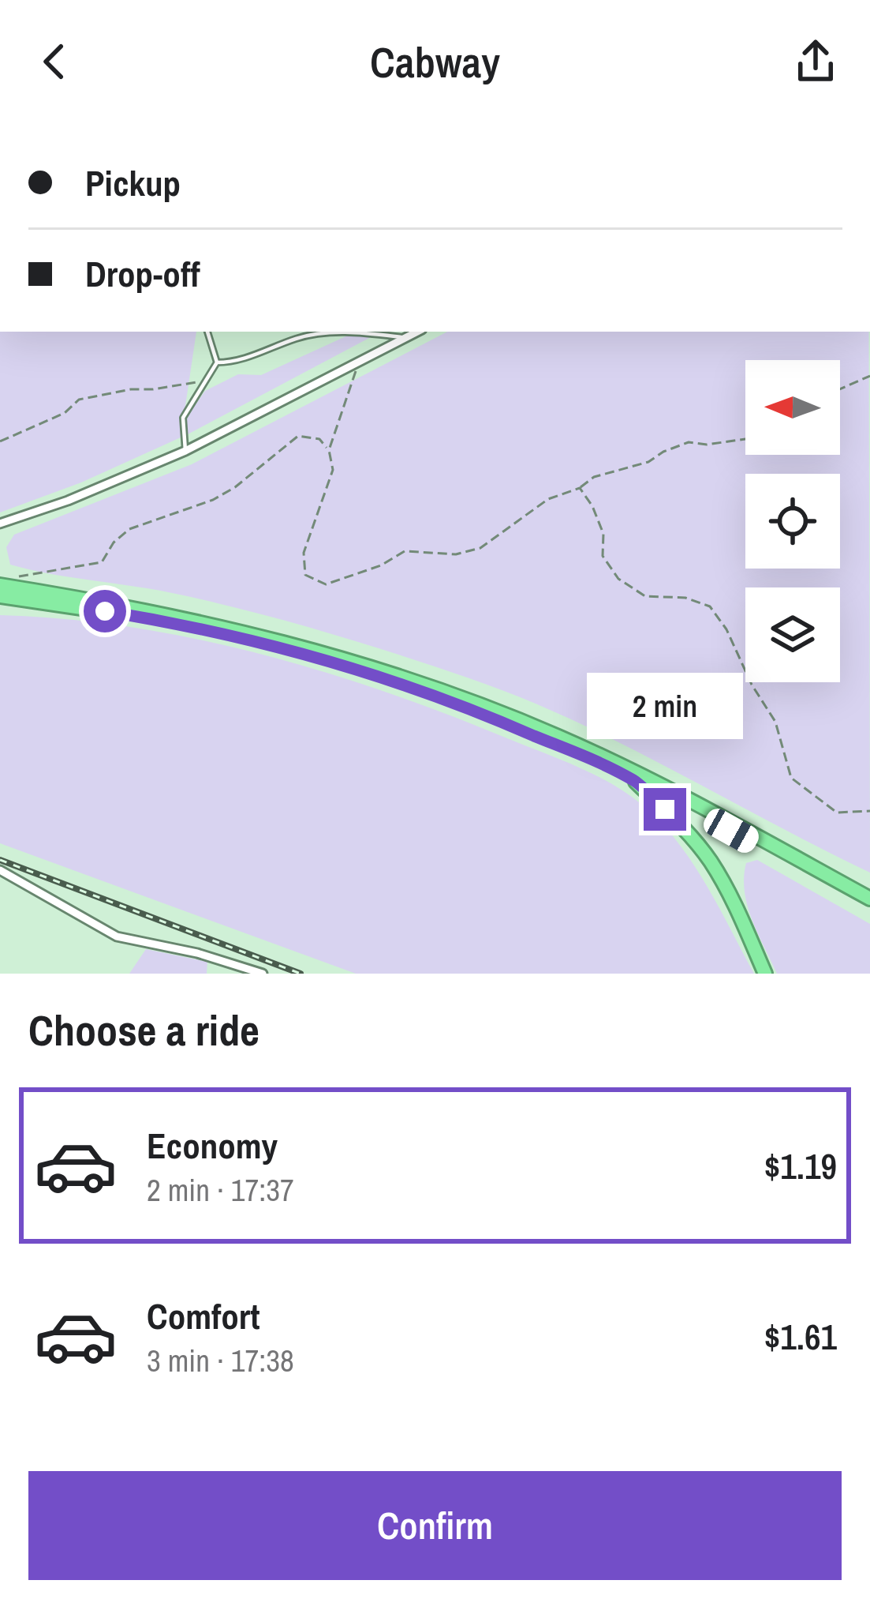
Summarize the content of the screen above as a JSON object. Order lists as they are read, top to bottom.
{
  "north": "left",
  "page": {
    "header": "Cabway",
    "banner": ["Pickup", "Drop-off"],
    "bubble": "2 min",
    "heading": "Choose a ride",
    "list": [
      {
        "name": "Economy",
        "note": "2 min · 17:37",
        "value": "$1.19"
      },
      {
        "name": "Comfort",
        "note": "3 min · 17:38",
        "value": "$1.61"
      }
    ],
    "buttons": "Confirm"
  }
}
